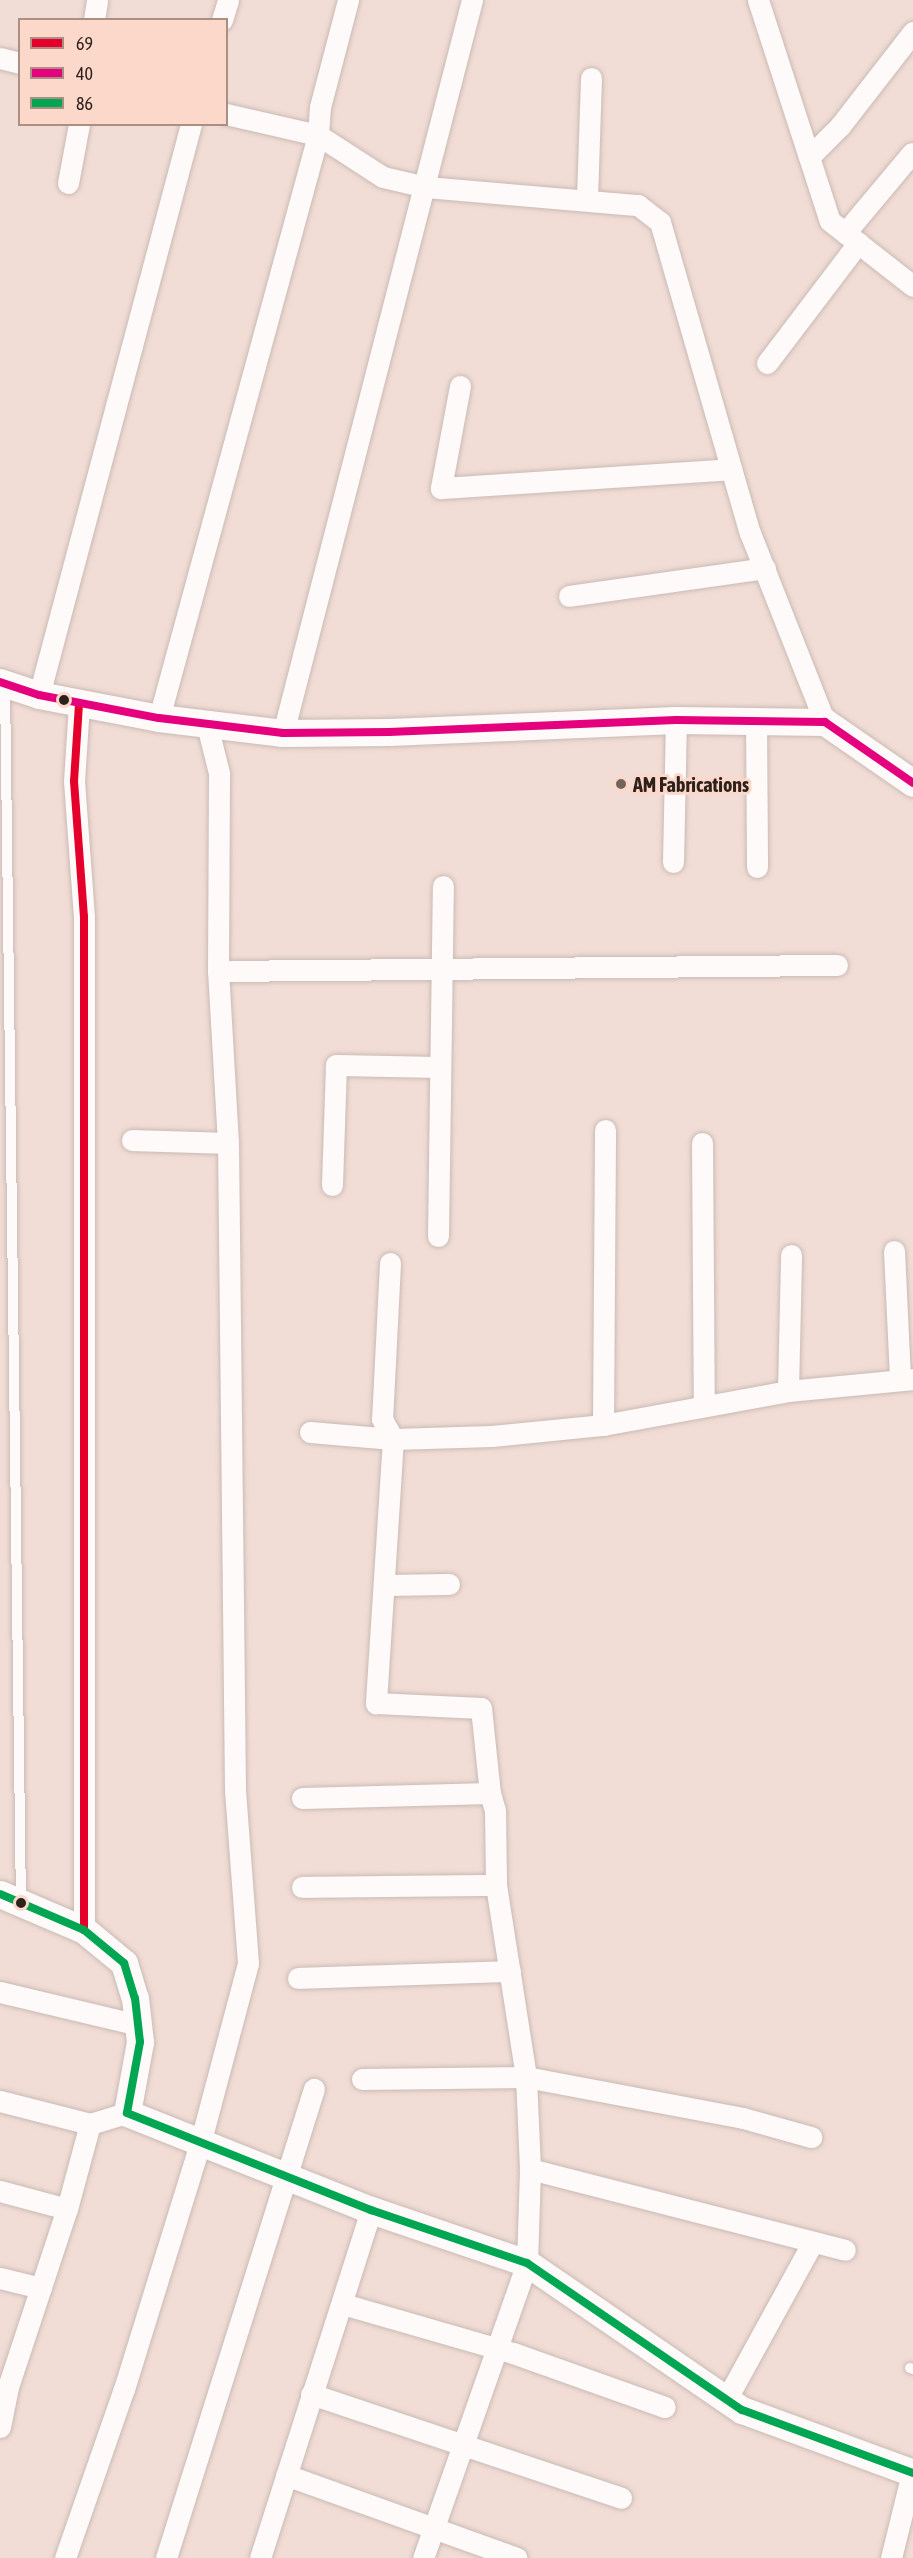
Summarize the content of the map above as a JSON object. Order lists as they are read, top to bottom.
{
  "places": ["AM Fabrications"],
  "lines": ["transit line 40", "transit line 69", "transit line 86"],
  "legend": ["69", "40", "86"]
}
